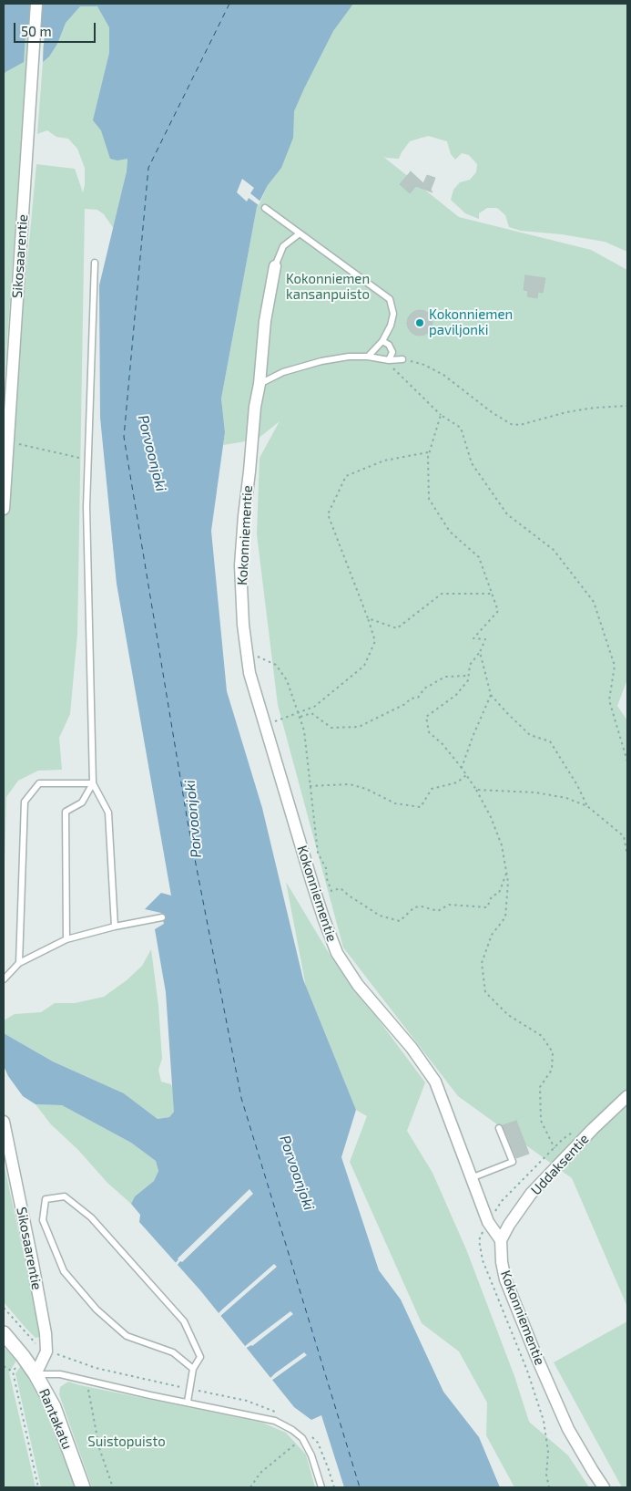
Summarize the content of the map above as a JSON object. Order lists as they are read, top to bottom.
{
  "streets": {
    "street": [
      "Sikosaarentie",
      "Kokonniementie",
      "Uddaksentie",
      "Rantakatu"
    ]
  },
  "crossings": [
    ["Kokonniementie", "Uddaksentie"]
  ],
  "water": ["Porvoonjoki"],
  "parks": ["Kokonniemen kansanpuisto", "Suistopuisto"],
  "places": ["Kokonniemen paviljonki"],
  "scale_bar": "50 m"
}
